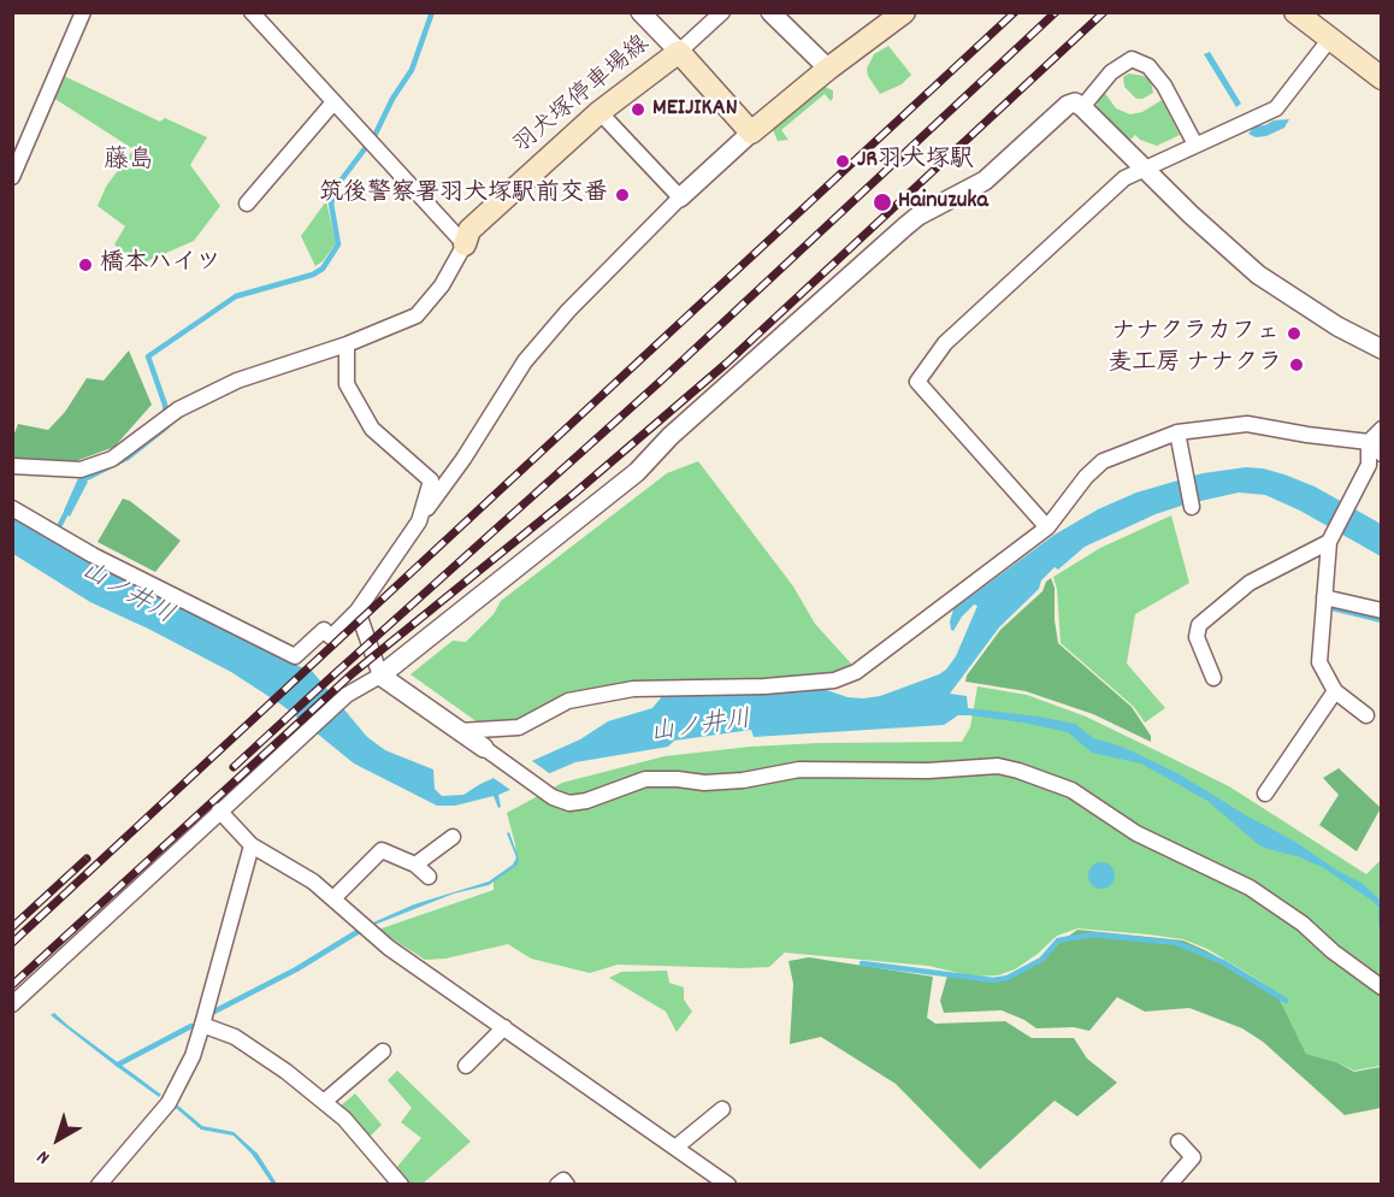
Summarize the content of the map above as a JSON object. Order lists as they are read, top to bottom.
{
  "streets": {
    "main road": ["羽犬塚停車場線"]
  },
  "districts": ["藤島"],
  "water": ["山ノ井川"],
  "places": [
    "MEIJIKAN",
    "JR羽犬塚駅",
    "筑後警察署羽犬塚駅前交番",
    "Hainuzuka",
    "橋本ハイツ",
    "ナナクラカフェ",
    "麦工房 ナナクラ"
  ],
  "north": "bottom left"
}
